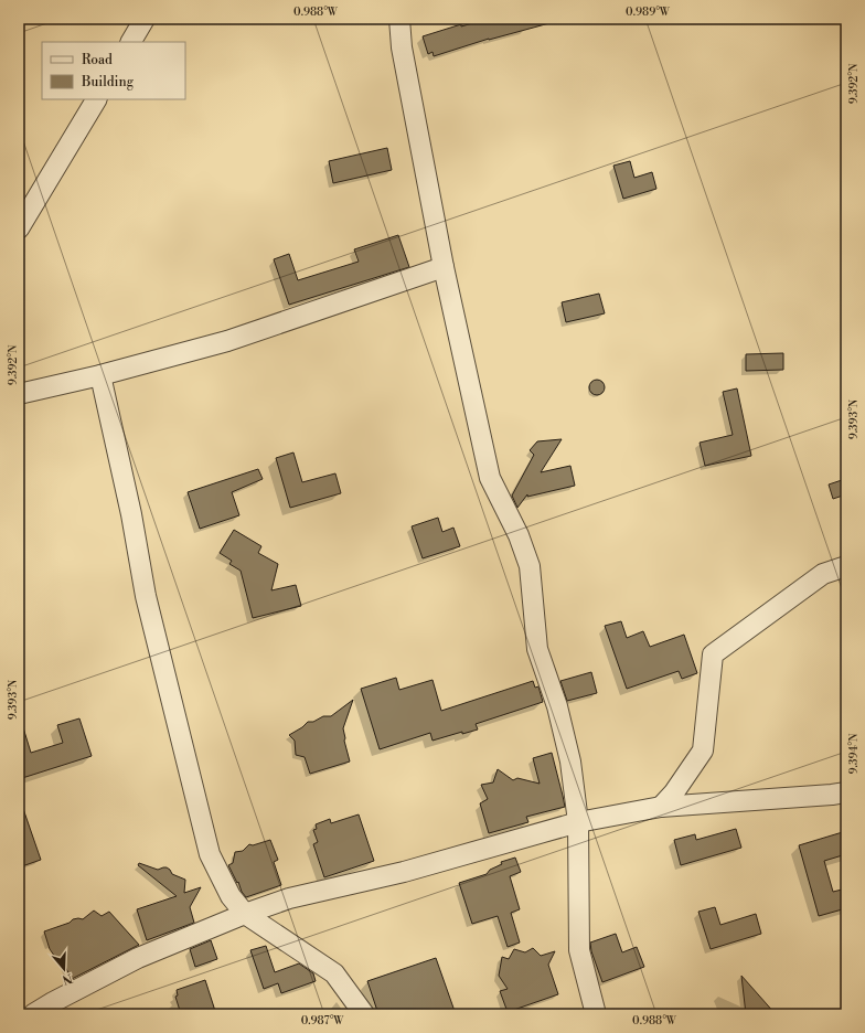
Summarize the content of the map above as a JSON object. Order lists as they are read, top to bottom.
{
  "legend": ["Road", "Building"],
  "north": "bottom",
  "coordinates": [
    "0.988°W",
    "0.989°W",
    "9.392°N",
    "9.393°N",
    "9.394°N",
    "0.987°W"
  ]
}
